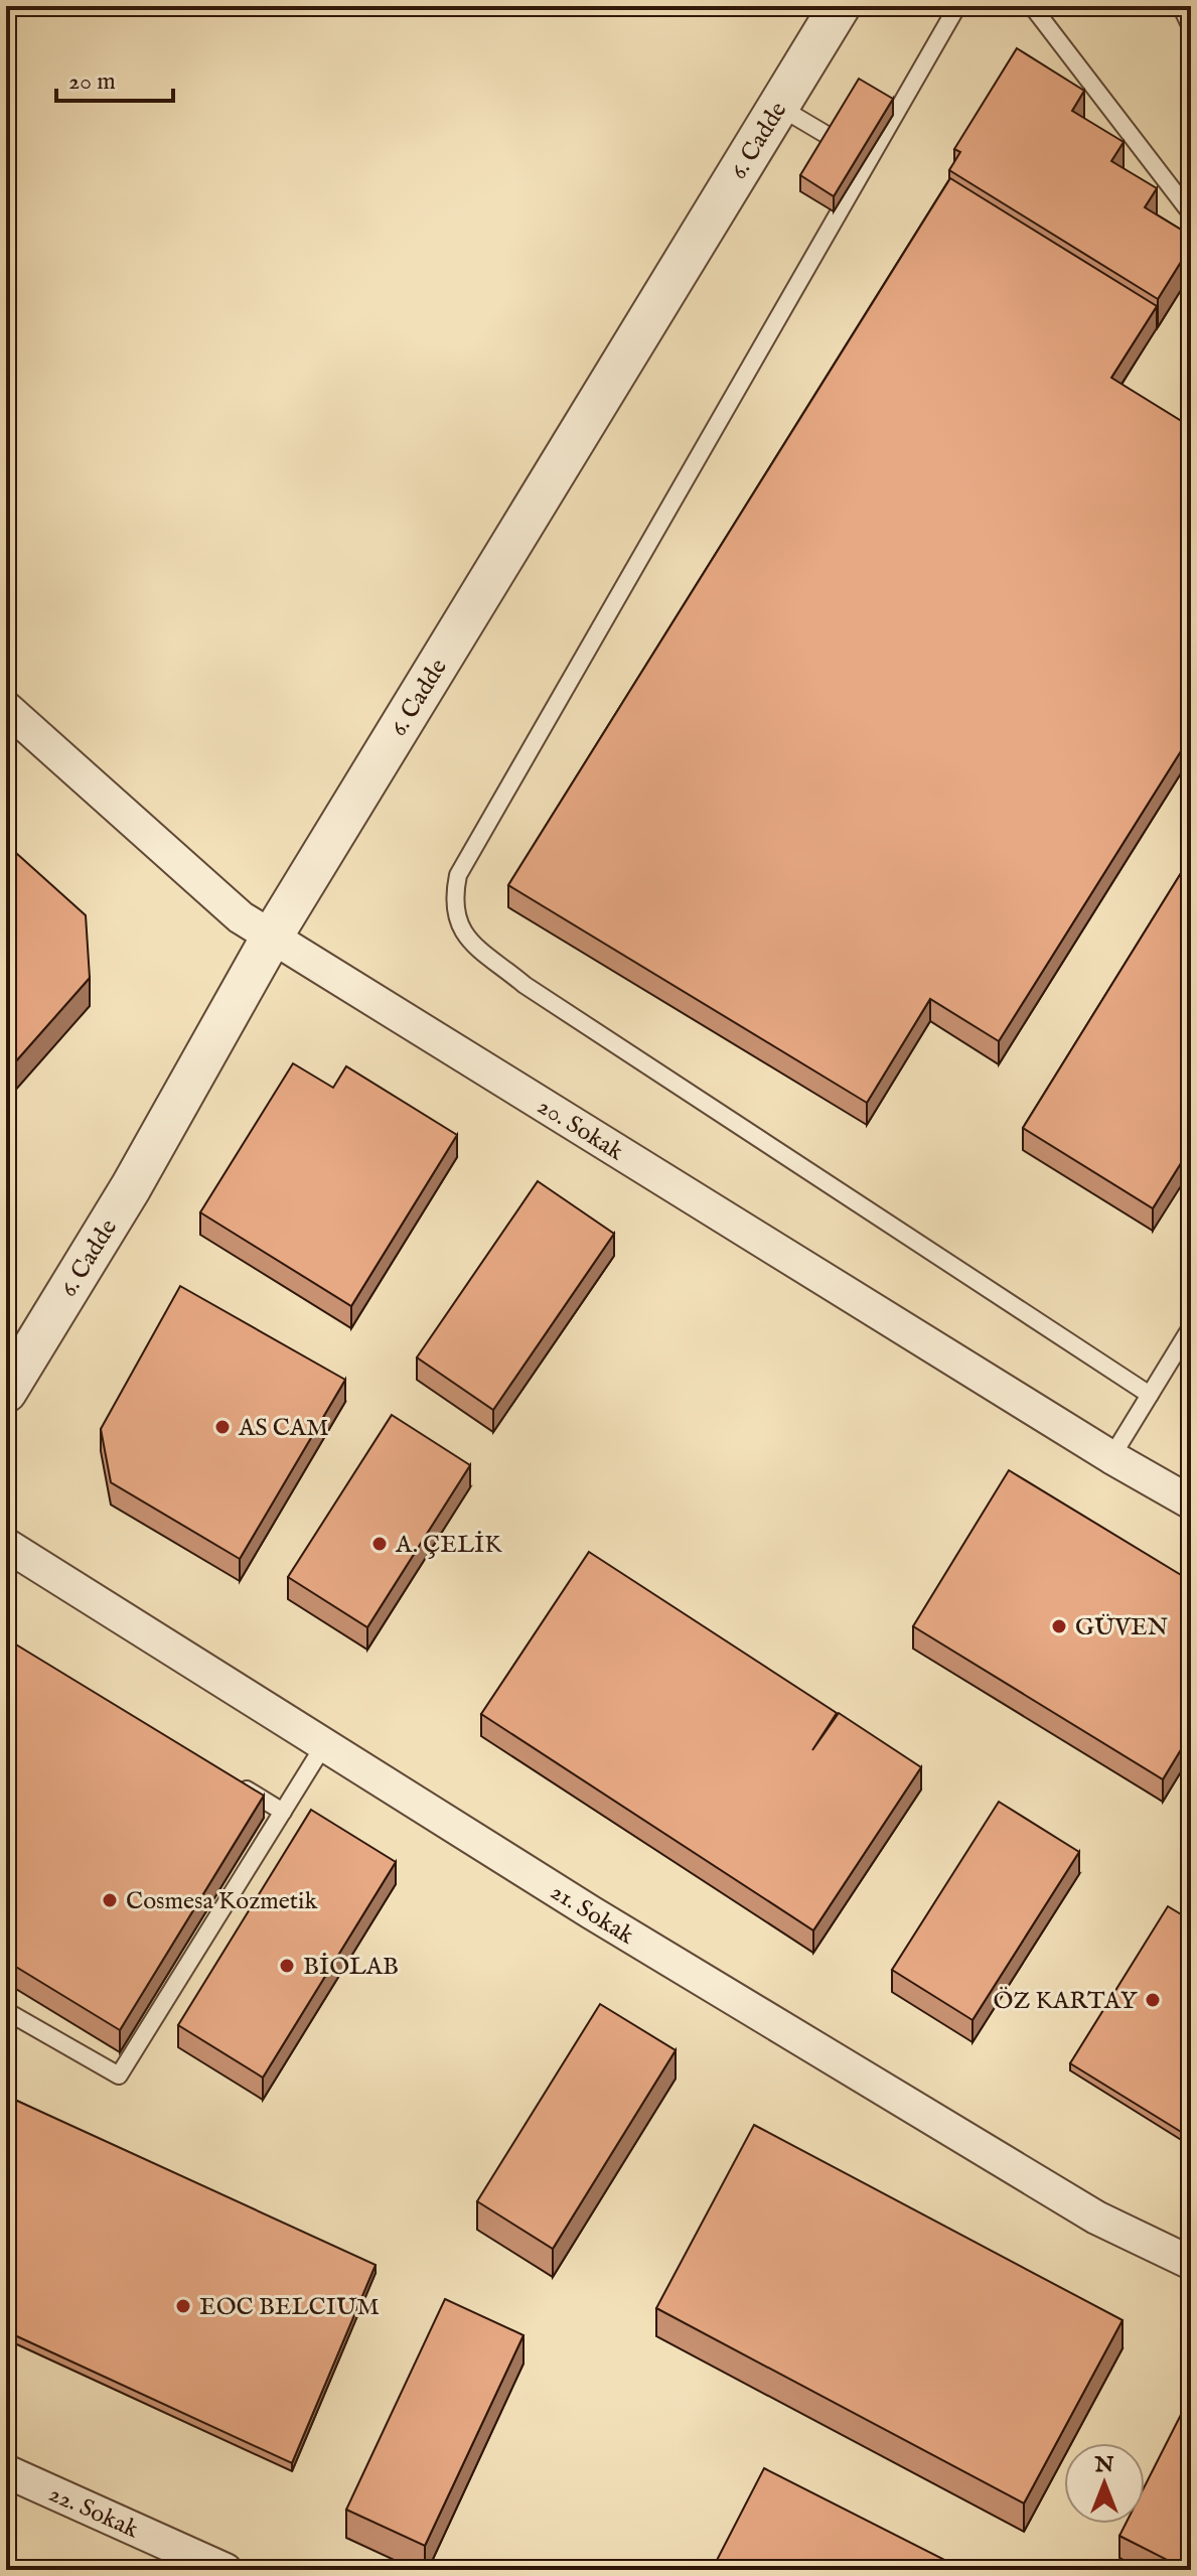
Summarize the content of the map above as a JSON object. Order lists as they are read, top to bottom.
{
  "streets": {
    "street": [
      "6. Cadde",
      "20. Sokak",
      "21. Sokak",
      "22. Sokak"
    ]
  },
  "crossings": [
    ["6. Cadde", "20. Sokak"]
  ],
  "places": [
    "AS CAM",
    "A. ÇELİK",
    "GÜVEN",
    "Cosmesa Kozmetik",
    "BİOLAB",
    "ÖZ KARTAY",
    "EOC BELCIUM"
  ],
  "scale_bar": "20 m",
  "north": "top"
}
